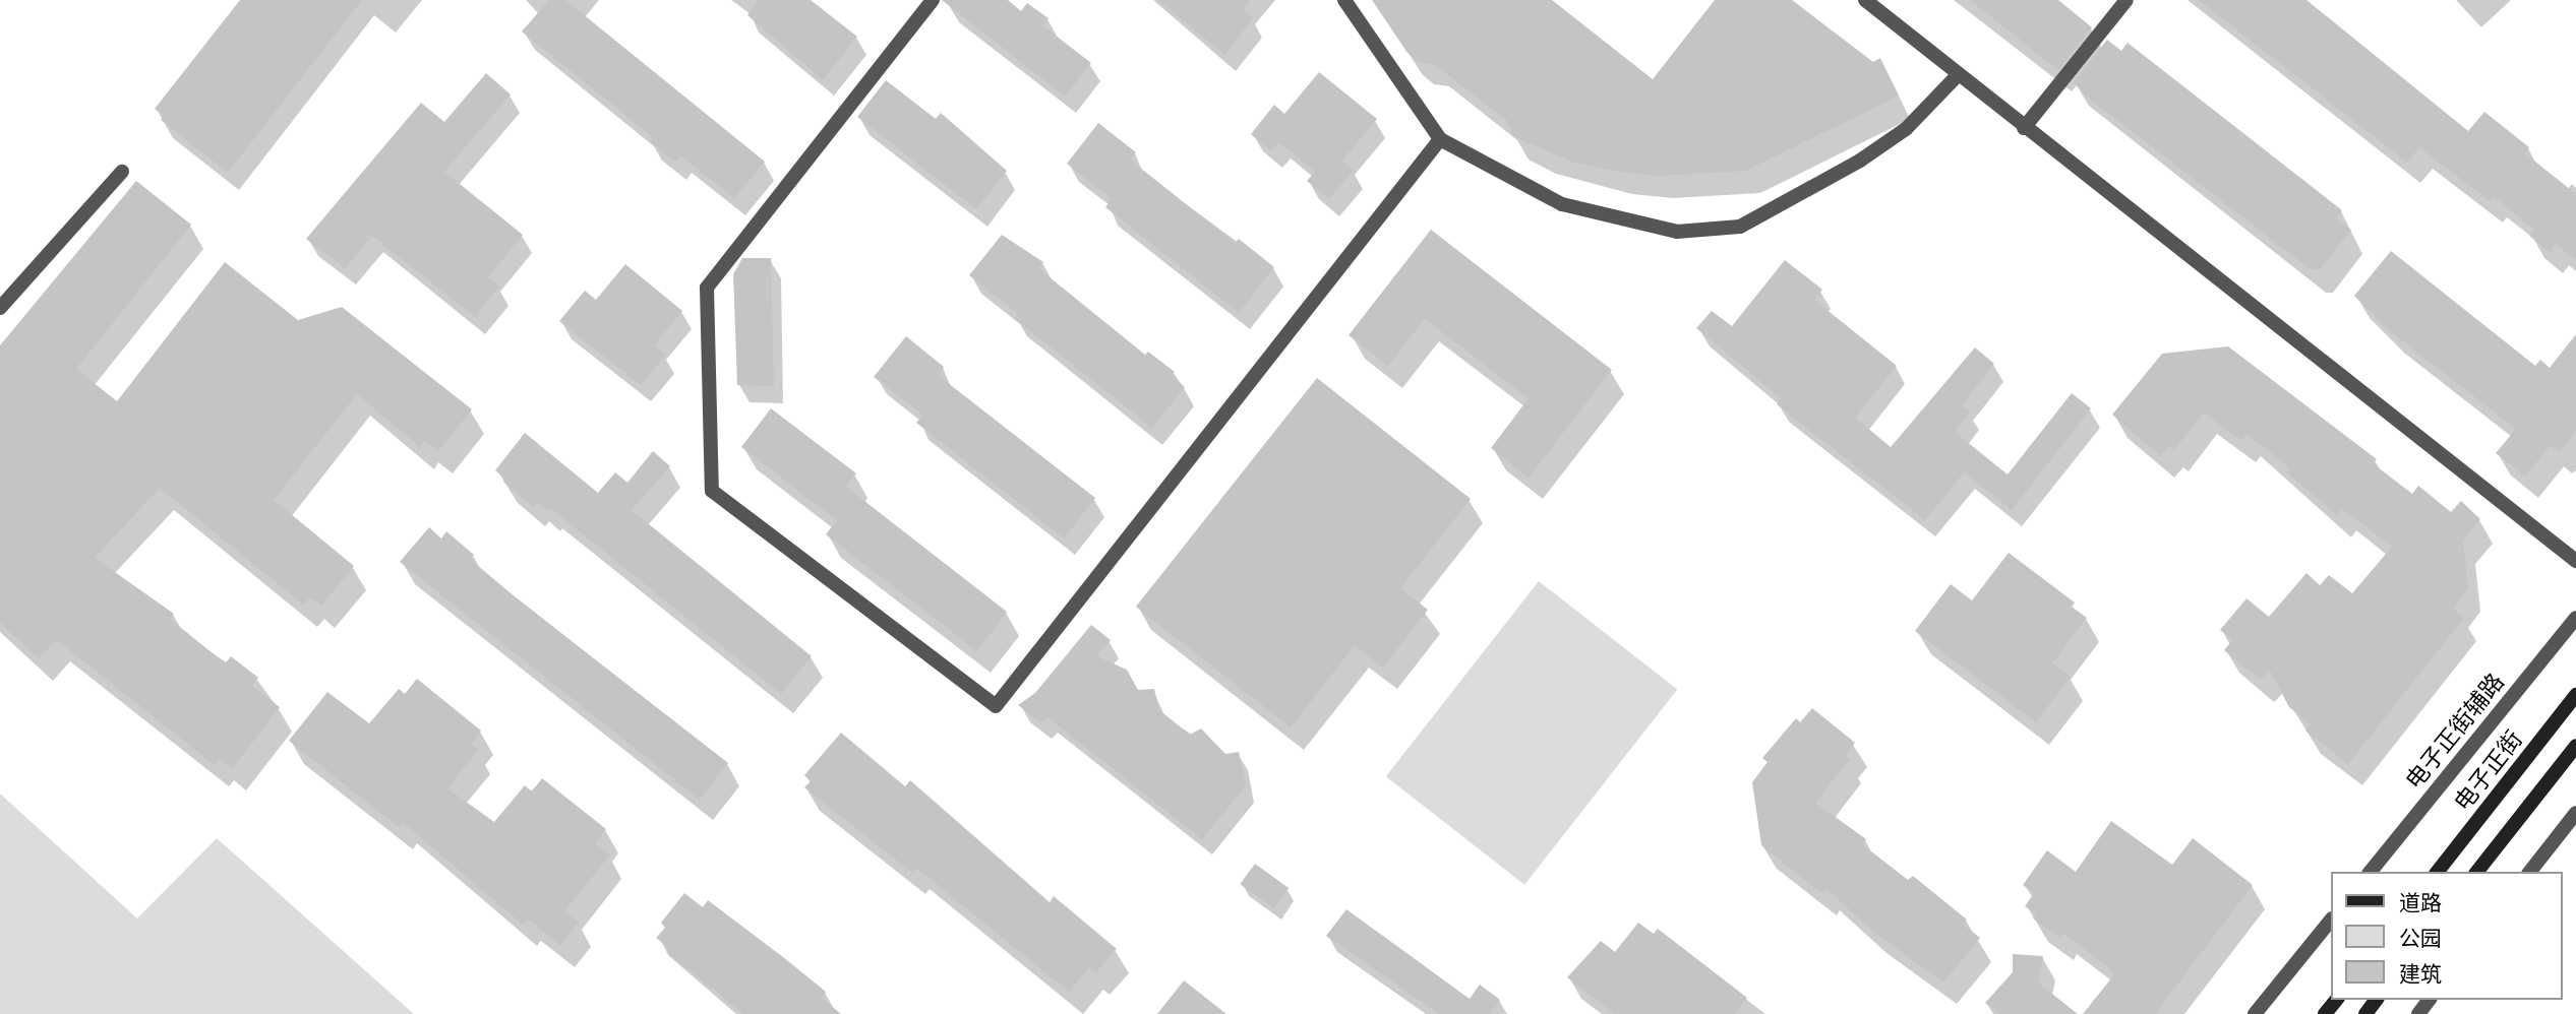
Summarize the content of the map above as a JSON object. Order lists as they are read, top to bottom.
{
  "streets": {
    "main road": ["电子正街"],
    "street": ["电子正街辅路"]
  },
  "legend": ["道路", "公园", "建筑"]
}
